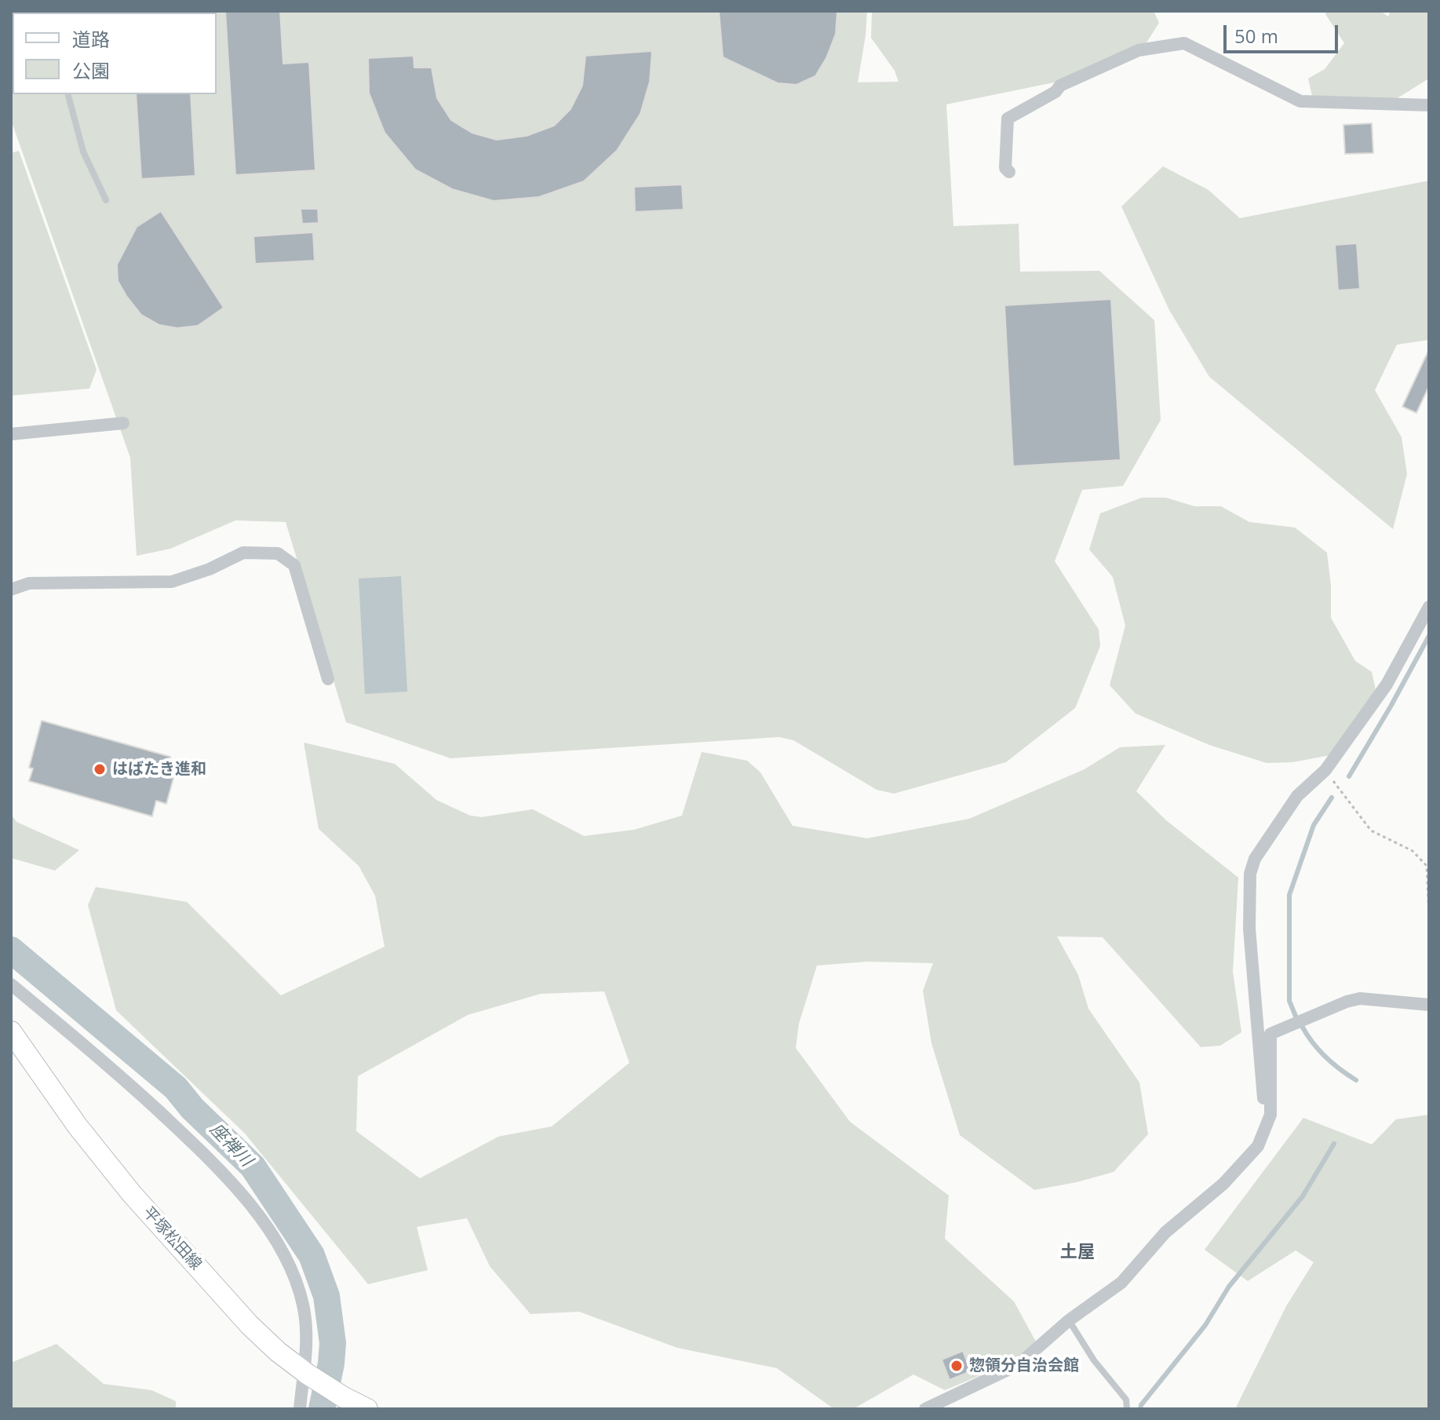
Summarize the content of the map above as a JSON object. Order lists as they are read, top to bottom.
{
  "streets": {
    "main road": ["平塚松田線"]
  },
  "districts": ["土屋"],
  "water": ["座禅川"],
  "places": ["はばたき進和", "惣領分自治会館"],
  "legend": ["道路", "公園"],
  "scale_bar": "50 m"
}
